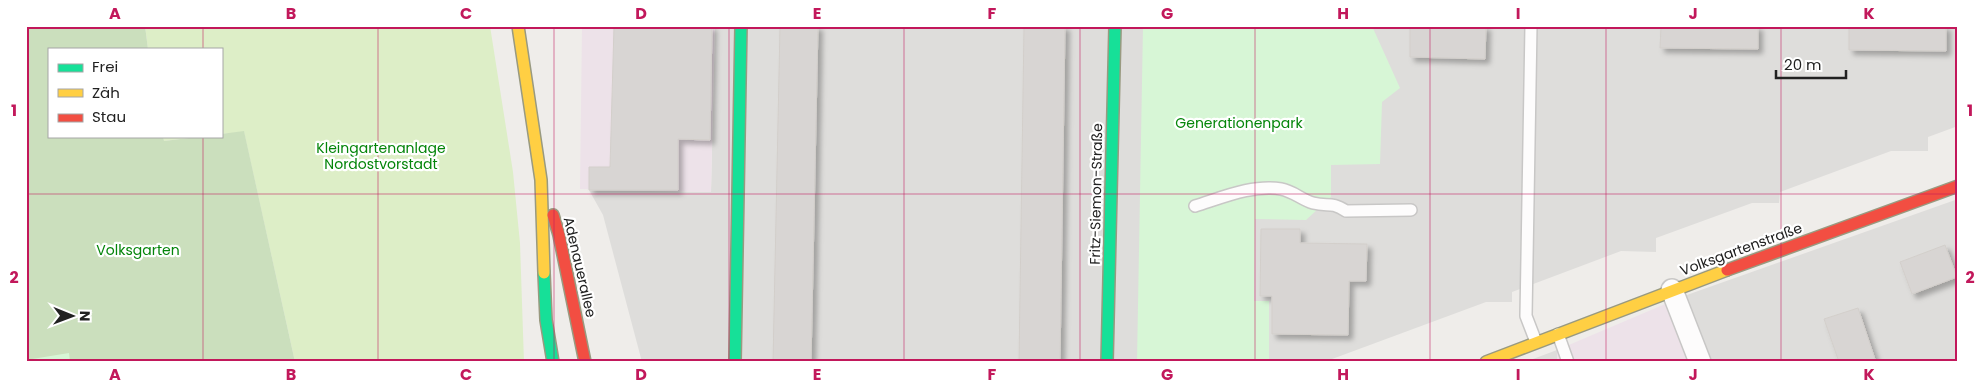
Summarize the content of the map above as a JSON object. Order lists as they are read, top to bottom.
{
  "streets": {
    "main road": ["Fritz-Siemon-Straße", "Volksgartenstraße", "Adenauerallee"]
  },
  "parks": ["Generationenpark", "Kleingartenanlage Nordostvorstadt", "Volksgarten"],
  "legend": ["Frei", "Zäh", "Stau"],
  "scale_bar": "20 m",
  "north": "right",
  "grid": {
    "columns": [
      "A",
      "B",
      "C",
      "D",
      "E",
      "F",
      "G",
      "H",
      "I",
      "J",
      "K"
    ],
    "rows": ["1", "2"]
  }
}
